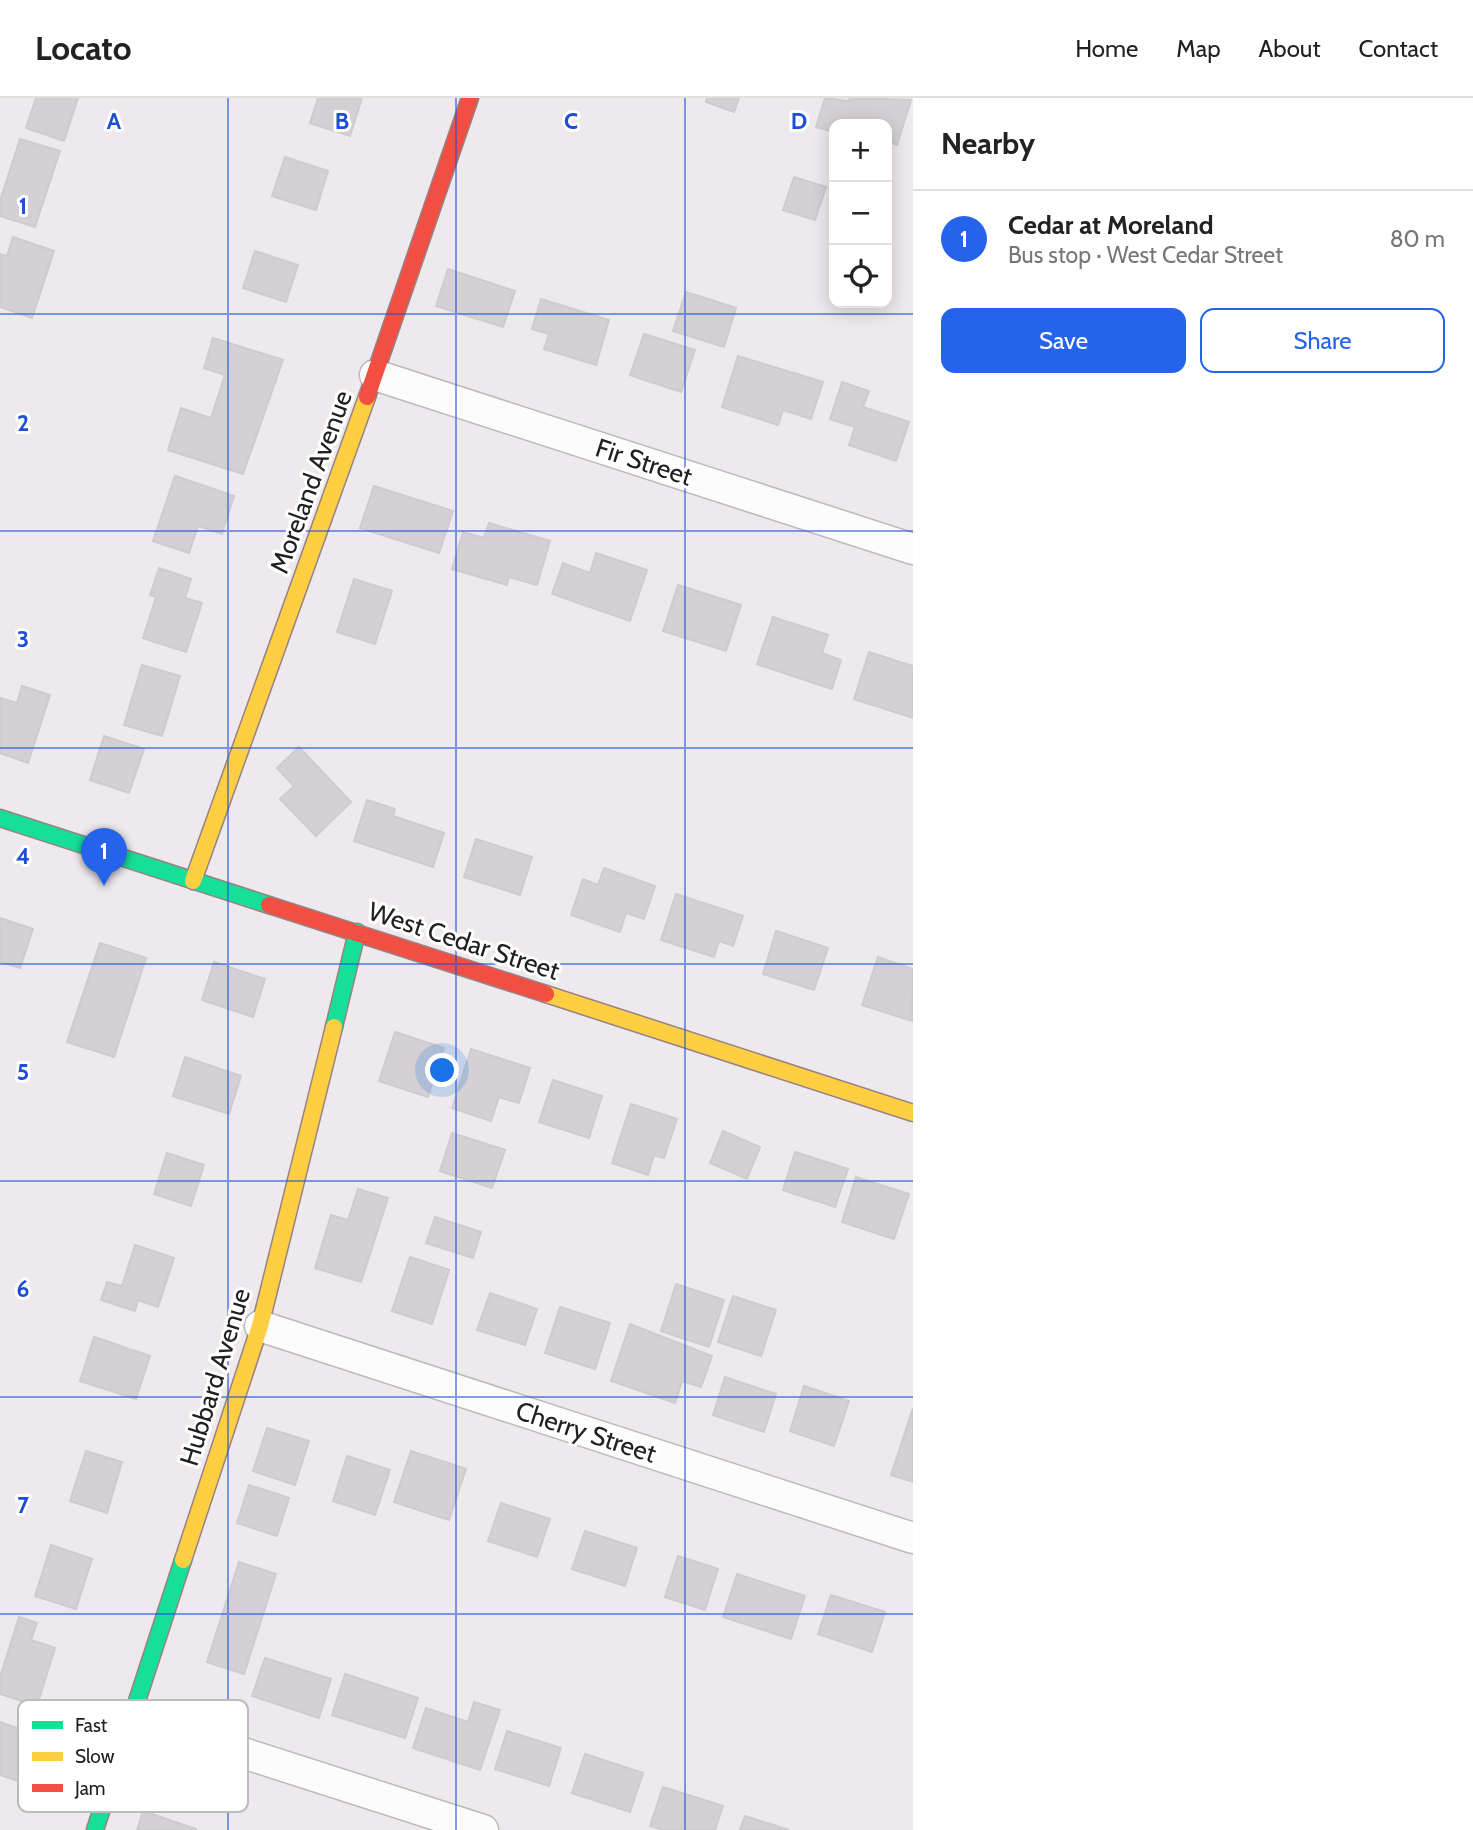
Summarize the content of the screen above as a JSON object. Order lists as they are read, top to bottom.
{
  "streets": {
    "street": [
      "Fir Street",
      "Moreland Avenue",
      "West Cedar Street",
      "Hubbard Avenue",
      "Cherry Street"
    ]
  },
  "crossings": [
    ["Fir Street", "Moreland Avenue"],
    ["Moreland Avenue", "West Cedar Street"],
    ["West Cedar Street", "Hubbard Avenue"],
    ["Hubbard Avenue", "Cherry Street"]
  ],
  "legend": ["Fast", "Slow", "Jam"],
  "page": {
    "header": "Locato",
    "nav": [
      "Home",
      "Map",
      "About",
      "Contact"
    ],
    "heading": "Nearby",
    "map_buttons": ["+", "−"],
    "list": [
      {
        "mark": "1",
        "name": "Cedar at Moreland",
        "note": "Bus stop · West Cedar Street",
        "value": "80 m"
      }
    ],
    "buttons": ["Save", "Share"],
    "pins": "1"
  },
  "grid": {
    "columns": [
      "A",
      "B",
      "C",
      "D"
    ],
    "rows": [
      "1",
      "2",
      "3",
      "4",
      "5",
      "6",
      "7"
    ]
  }
}
